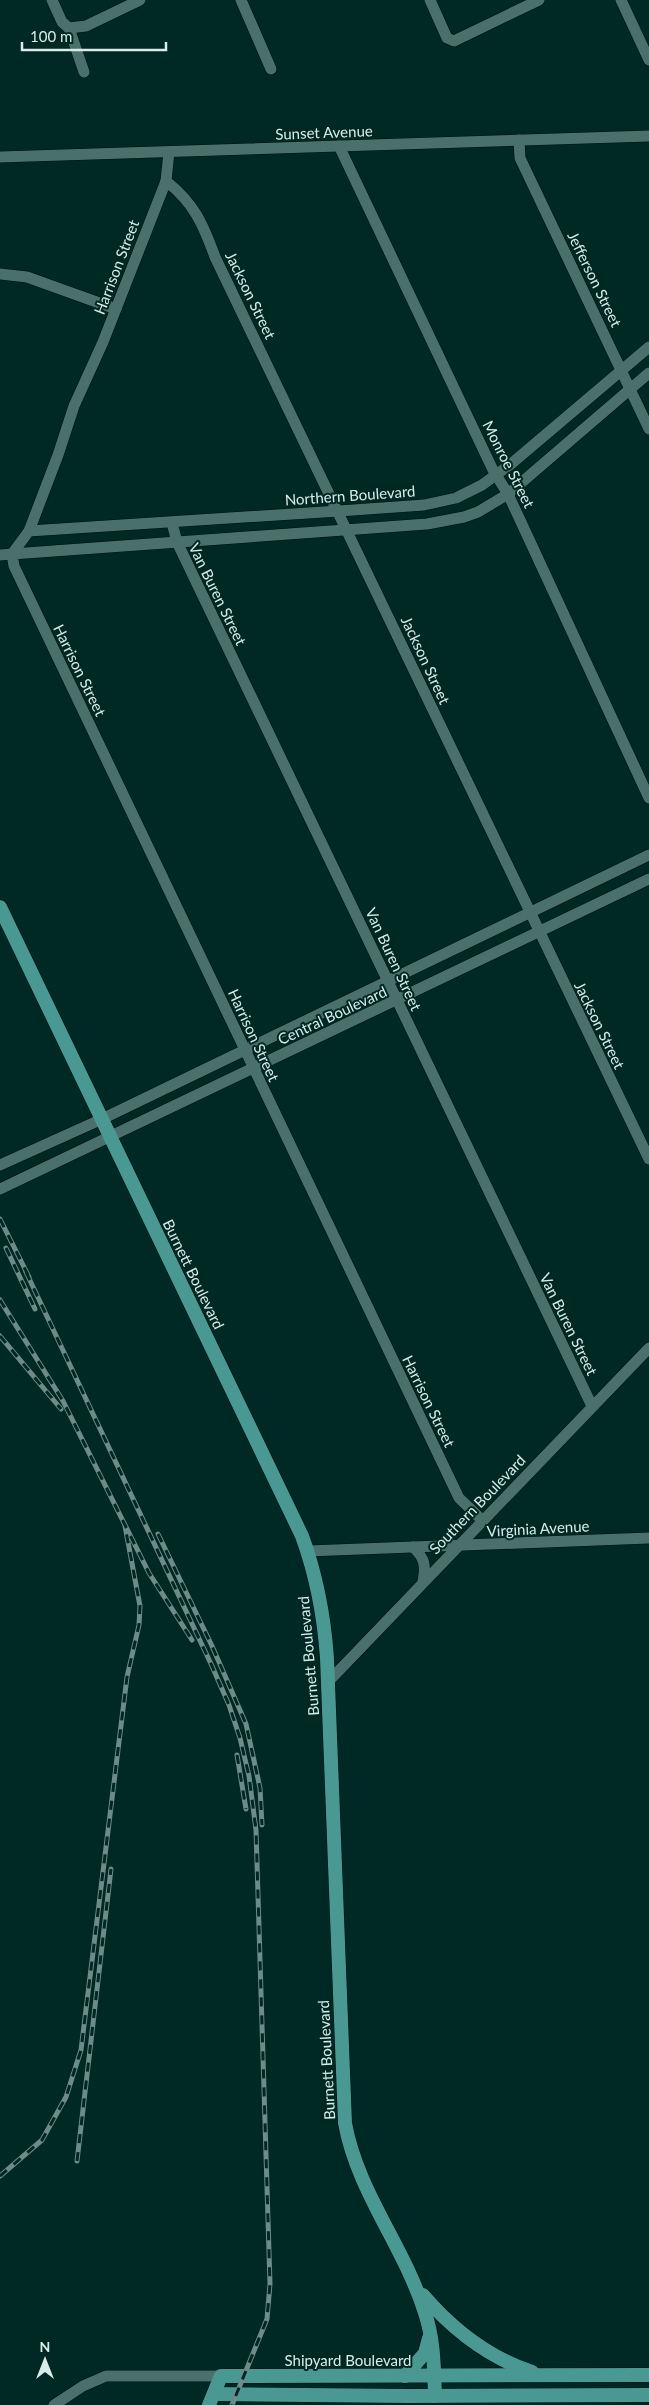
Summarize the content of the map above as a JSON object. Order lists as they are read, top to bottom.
{
  "streets": {
    "main road": ["Burnett Boulevard", "Shipyard Boulevard"],
    "street": [
      "Sunset Avenue",
      "Harrison Street",
      "Jefferson Street",
      "Jackson Street",
      "Monroe Street",
      "Northern Boulevard",
      "Van Buren Street",
      "Central Boulevard",
      "Southern Boulevard",
      "Virginia Avenue"
    ]
  },
  "crossings": [
    ["Sunset Avenue", "Harrison Street"],
    ["Sunset Avenue", "Jefferson Street"],
    ["Sunset Avenue", "Monroe Street"],
    ["Harrison Street", "Jackson Street"],
    ["Harrison Street", "Northern Boulevard"],
    ["Harrison Street", "Central Boulevard"],
    ["Harrison Street", "Southern Boulevard"],
    ["Jefferson Street", "Northern Boulevard"],
    ["Jackson Street", "Northern Boulevard"],
    ["Jackson Street", "Central Boulevard"],
    ["Monroe Street", "Northern Boulevard"],
    ["Northern Boulevard", "Van Buren Street"],
    ["Van Buren Street", "Central Boulevard"],
    ["Van Buren Street", "Southern Boulevard"],
    ["Central Boulevard", "Burnett Boulevard"],
    ["Burnett Boulevard", "Southern Boulevard"],
    ["Burnett Boulevard", "Virginia Avenue"],
    ["Burnett Boulevard", "Shipyard Boulevard"],
    ["Southern Boulevard", "Virginia Avenue"]
  ],
  "scale_bar": "100 m",
  "north": "top"
}
